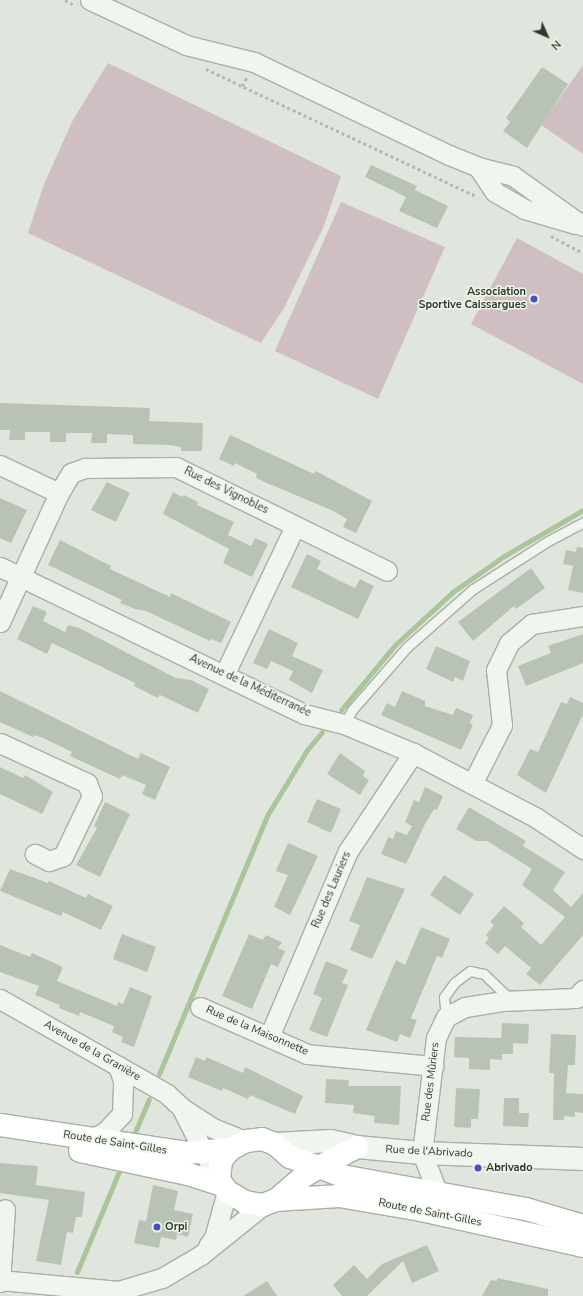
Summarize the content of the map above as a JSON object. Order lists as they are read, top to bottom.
{
  "streets": {
    "main road": ["Route de Saint-Gilles"],
    "street": [
      "Rue des Vignobles",
      "Avenue de la Méditerranée",
      "Rue des Lauriers",
      "Rue de la Maisonnette",
      "Avenue de la Granière",
      "Rue des Mûriers",
      "Rue de l'Abrivado"
    ]
  },
  "crossings": [
    ["Rue des Vignobles", "Avenue de la Méditerranée"],
    ["Avenue de la Méditerranée", "Rue des Lauriers"],
    ["Rue des Lauriers", "Rue de la Maisonnette"],
    ["Rue de la Maisonnette", "Rue des Mûriers"],
    ["Avenue de la Granière", "Route de Saint-Gilles"],
    ["Avenue de la Granière", "Rue de l'Abrivado"],
    ["Rue des Mûriers", "Route de Saint-Gilles"],
    ["Rue des Mûriers", "Rue de l'Abrivado"],
    ["Route de Saint-Gilles", "Rue de l'Abrivado"]
  ],
  "places": ["Association Sportive Caissargues", "Abrivado", "Orpi"],
  "north": "bottom right"
}
